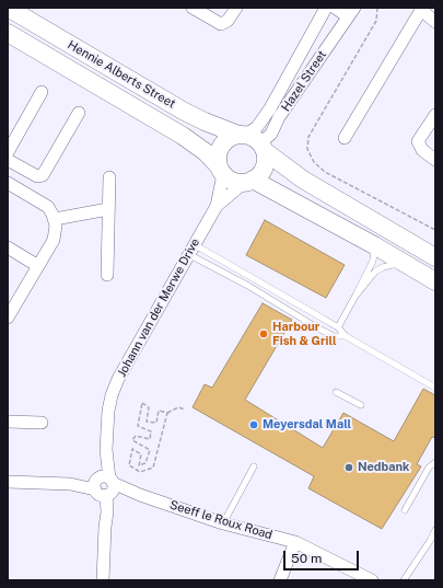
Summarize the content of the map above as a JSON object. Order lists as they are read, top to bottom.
{
  "streets": {
    "street": [
      "Hennie Alberts Street",
      "Hazel Street",
      "Johann van der Merwe Drive",
      "Seeff le Roux Road"
    ]
  },
  "crossings": [
    ["Hennie Alberts Street", "Hazel Street"],
    ["Hennie Alberts Street", "Johann van der Merwe Drive"],
    ["Hazel Street", "Johann van der Merwe Drive"],
    ["Johann van der Merwe Drive", "Seeff le Roux Road"]
  ],
  "places": ["Harbour Fish & Grill", "Meyersdal Mall", "Nedbank"],
  "scale_bar": "50 m"
}
